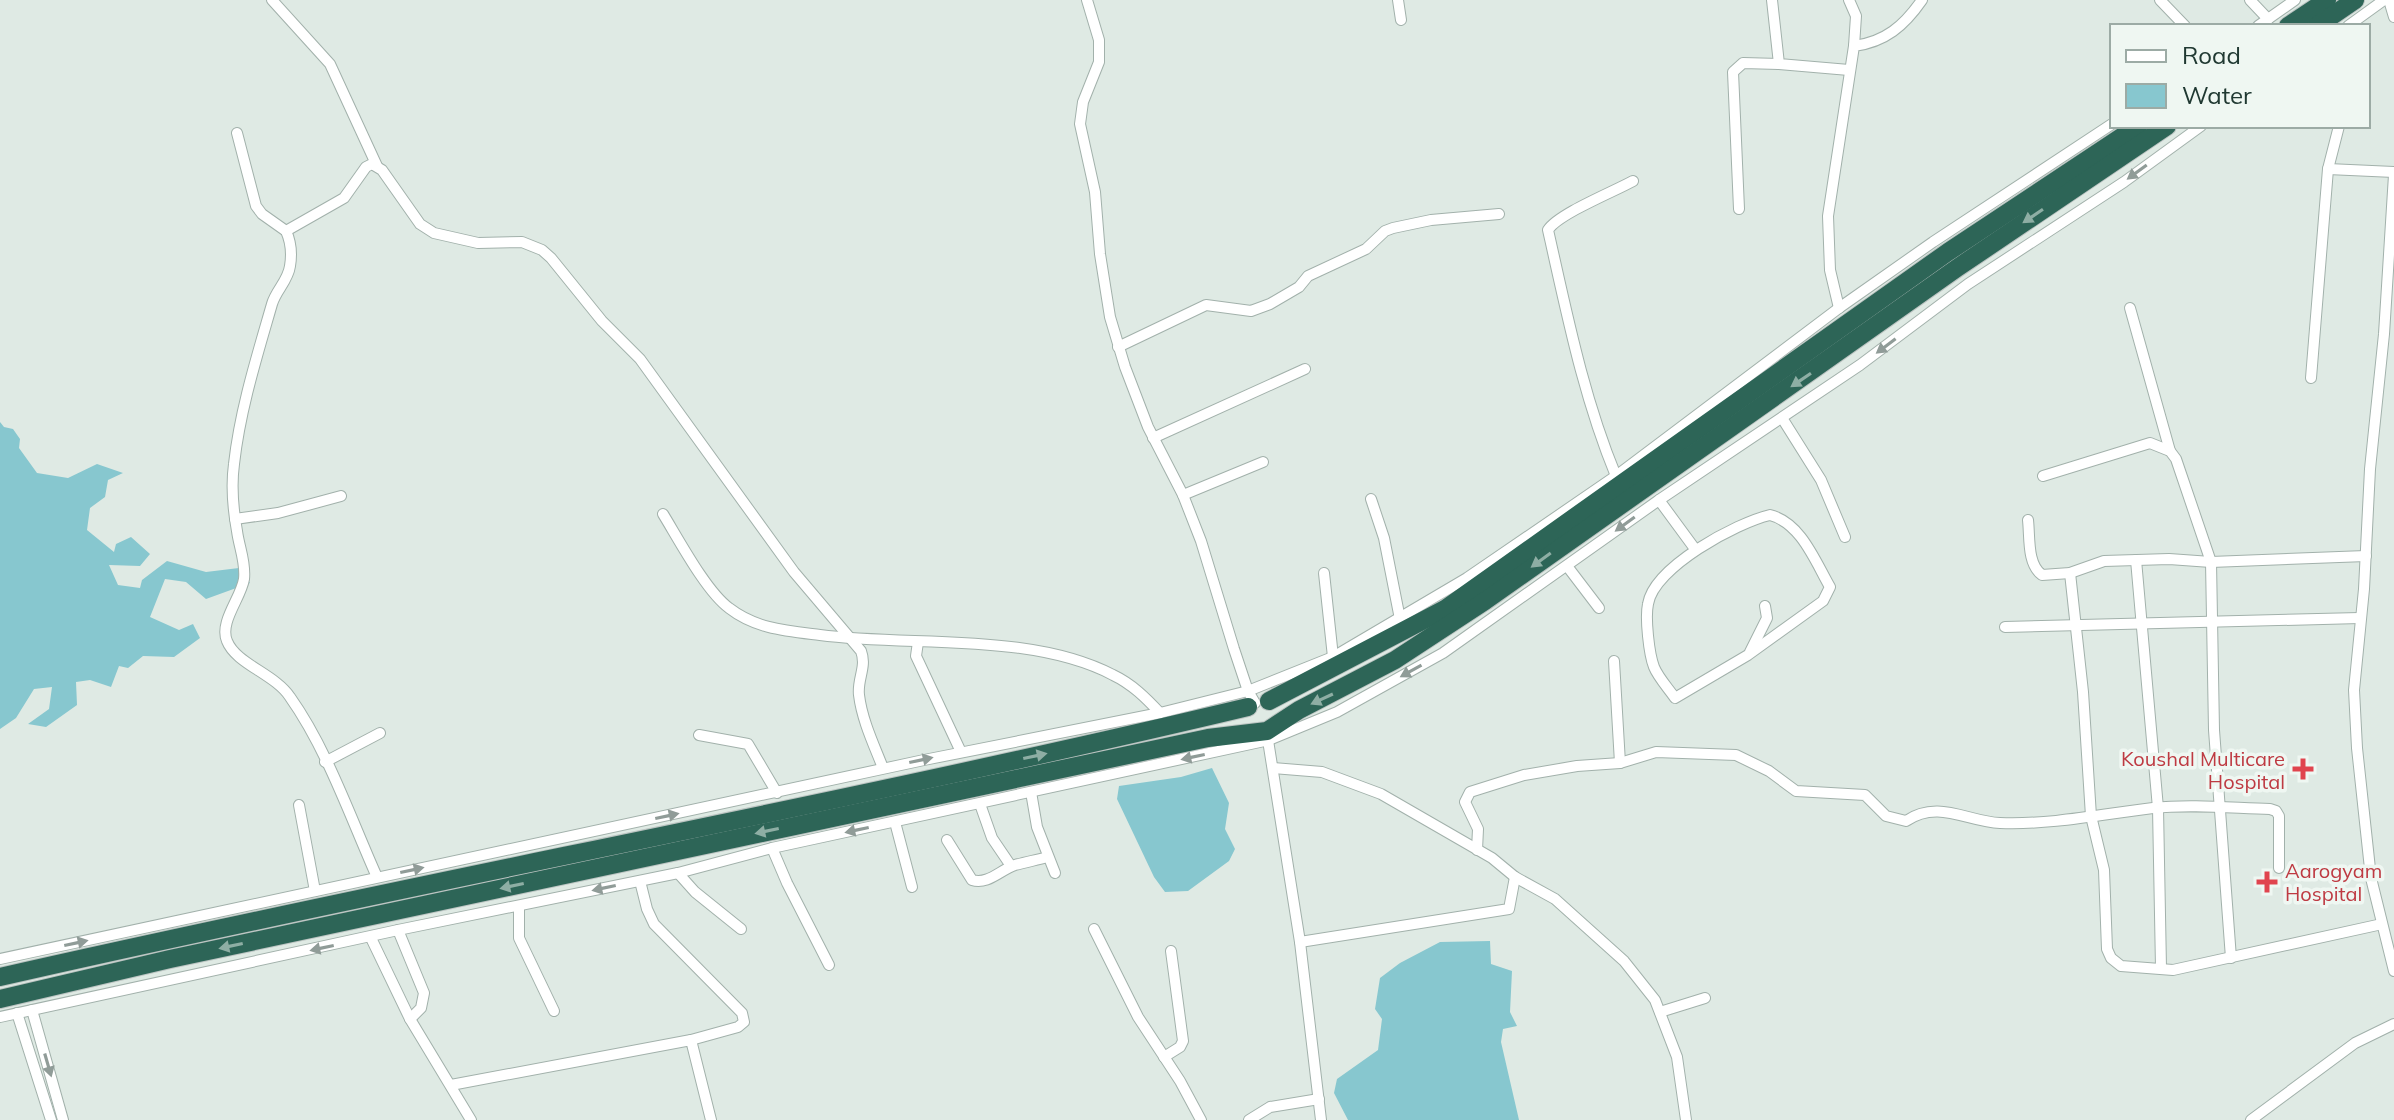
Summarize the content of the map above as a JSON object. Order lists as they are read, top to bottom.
{
  "places": {
    "health": ["Koushal Multicare Hospital", "Aarogyam Hospital"]
  },
  "legend": ["Road", "Water"]
}
